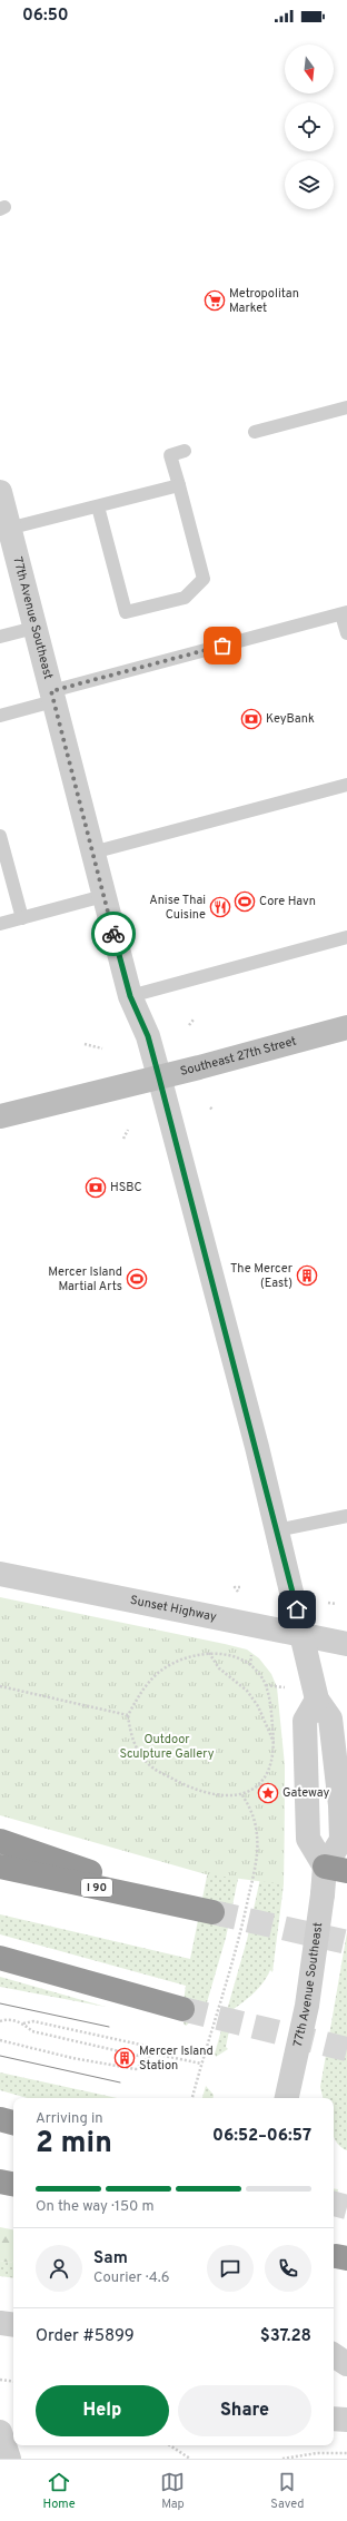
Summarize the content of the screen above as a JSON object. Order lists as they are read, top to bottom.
{
  "streets": {
    "highway": ["I 90"],
    "main road": ["Southeast 27th Street"],
    "street": ["77th Avenue Southeast", "Sunset Highway"]
  },
  "crossings": [
    ["77th Avenue Southeast", "Southeast 27th Street"],
    ["77th Avenue Southeast", "Sunset Highway"]
  ],
  "parks": ["Outdoor Sculpture Gallery"],
  "places": {
    "supermarket": ["Metropolitan Market"],
    "bank": ["KeyBank", "HSBC"],
    "sports": ["Core Havn", "Mercer Island Martial Arts"],
    "restaurant": ["Anise Thai Cuisine"],
    "building": ["The Mercer (East)", "Mercer Island Station"],
    "place": ["Gateway"]
  },
  "north": "bottom",
  "page": {
    "status": "06:50",
    "heading": ["2 min", "Arriving in", "06:52–06:57"],
    "panel": [
      "Sam",
      "Courier · 4.6",
      "Order #5899",
      "$37.28"
    ],
    "bar": "On the way · 150 m",
    "buttons": ["Help", "Share"],
    "tabs": ["Home", "Map", "Saved"]
  }
}
